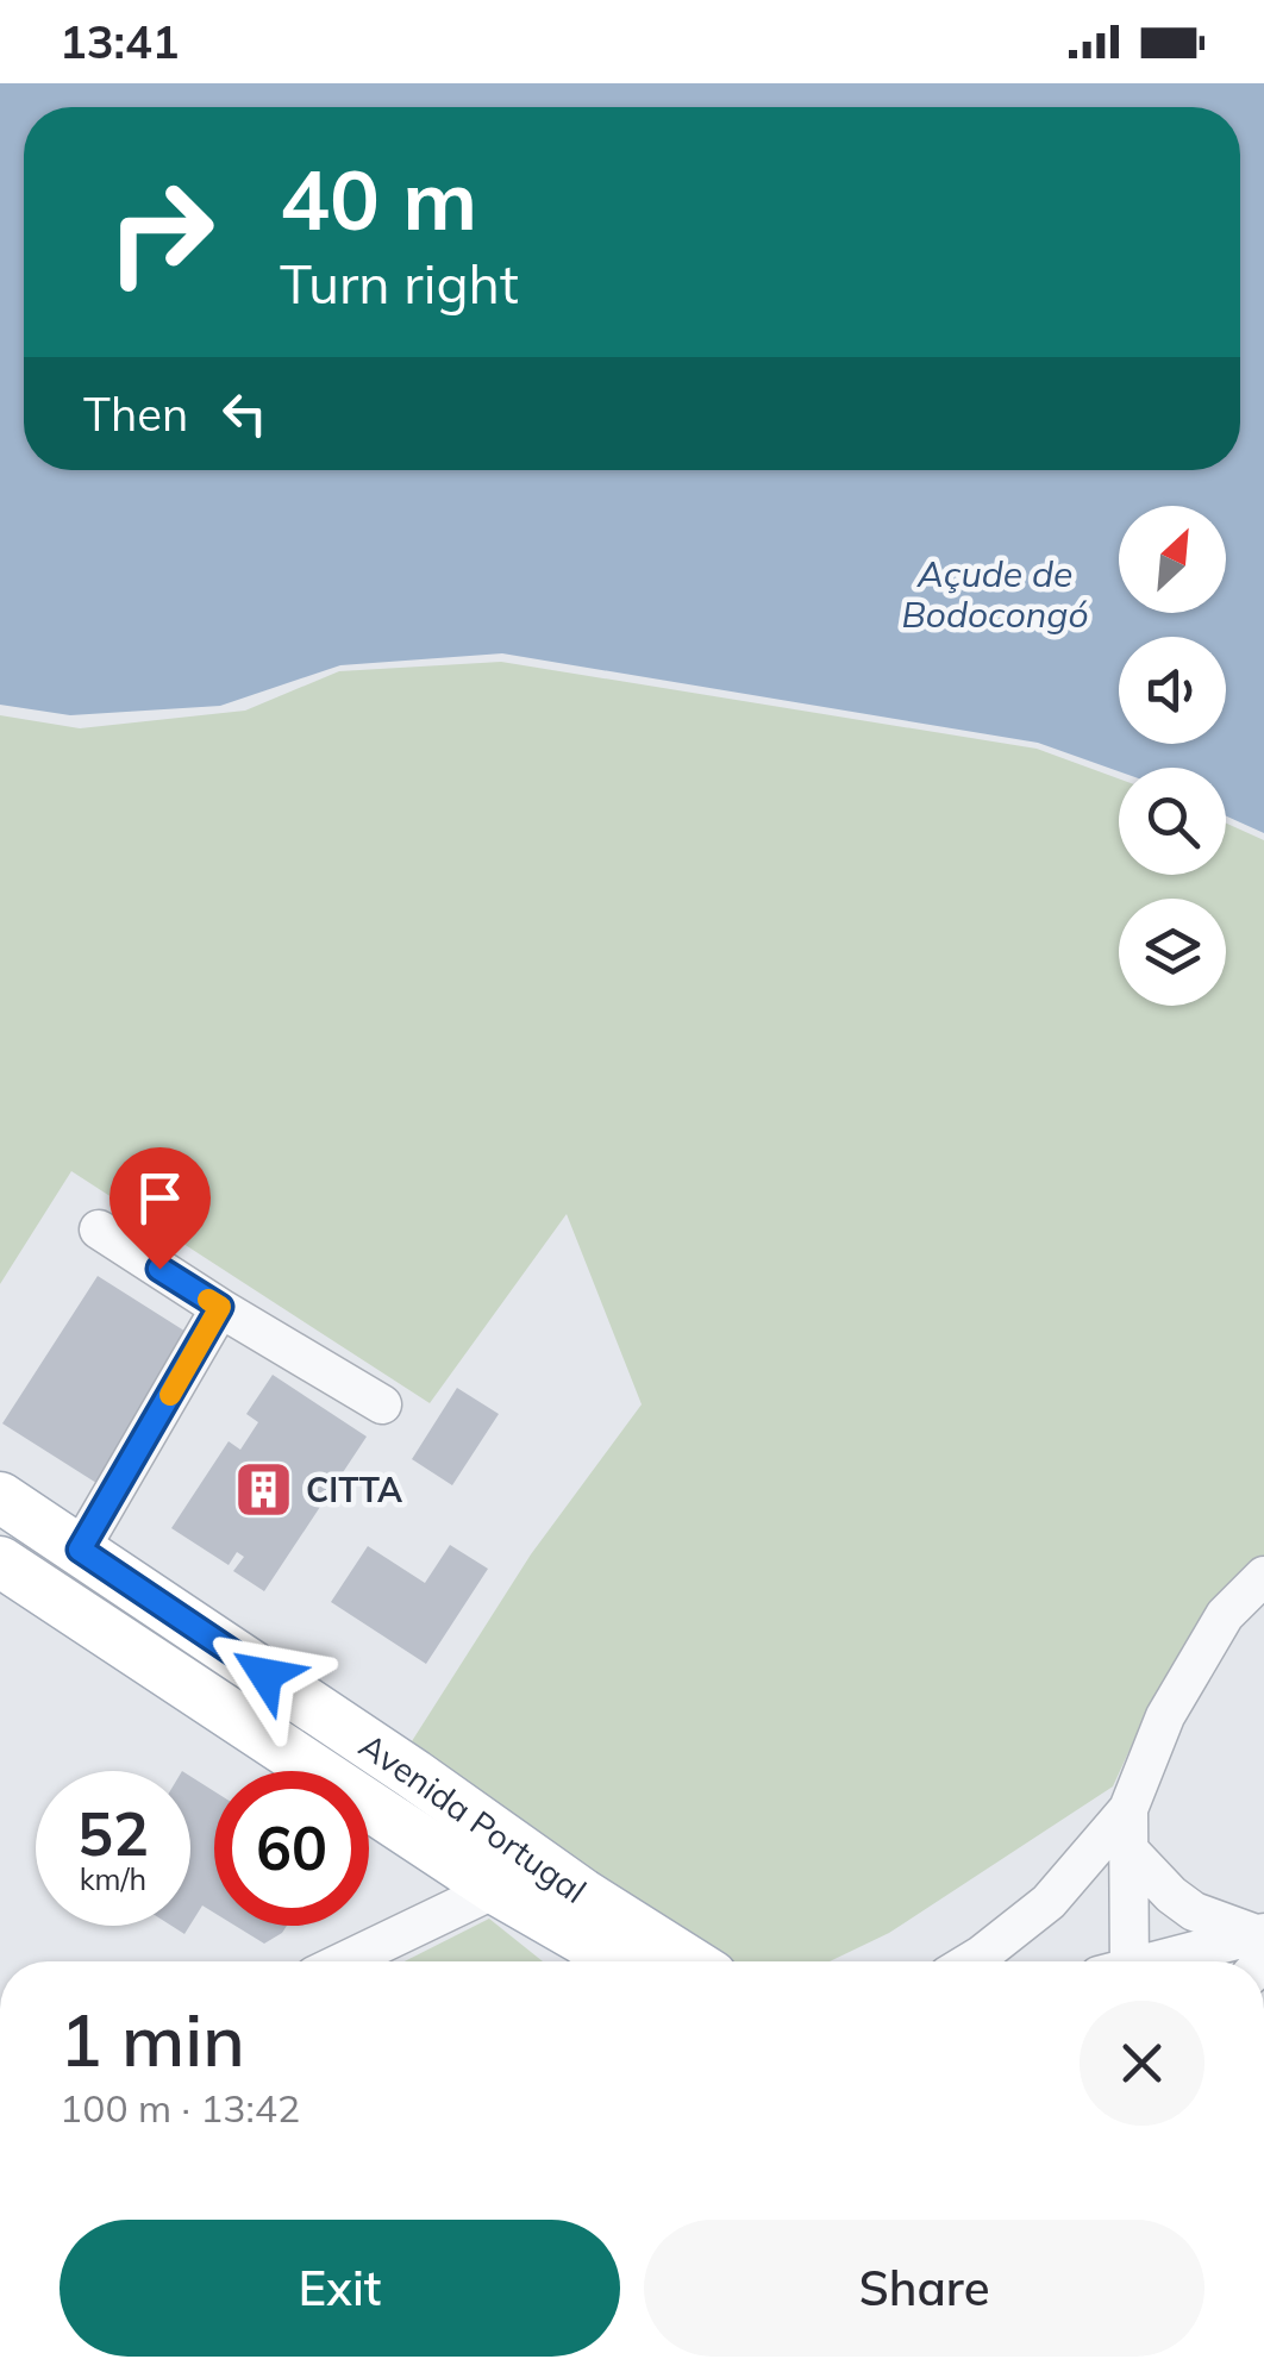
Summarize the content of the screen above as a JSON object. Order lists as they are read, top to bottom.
{
  "streets": {
    "main road": ["Avenida Portugal"]
  },
  "water": ["Açude de Bodocongó"],
  "places": {
    "building": ["CITTA"]
  },
  "north": "top right",
  "page": {
    "status": "13:41",
    "turn": ["40 m", "Turn right"],
    "then": "Then",
    "speed": "52 km/h",
    "limit": "60",
    "heading": ["1 min", "100 m · 13:42"],
    "buttons": ["Exit", "Share"]
  }
}
